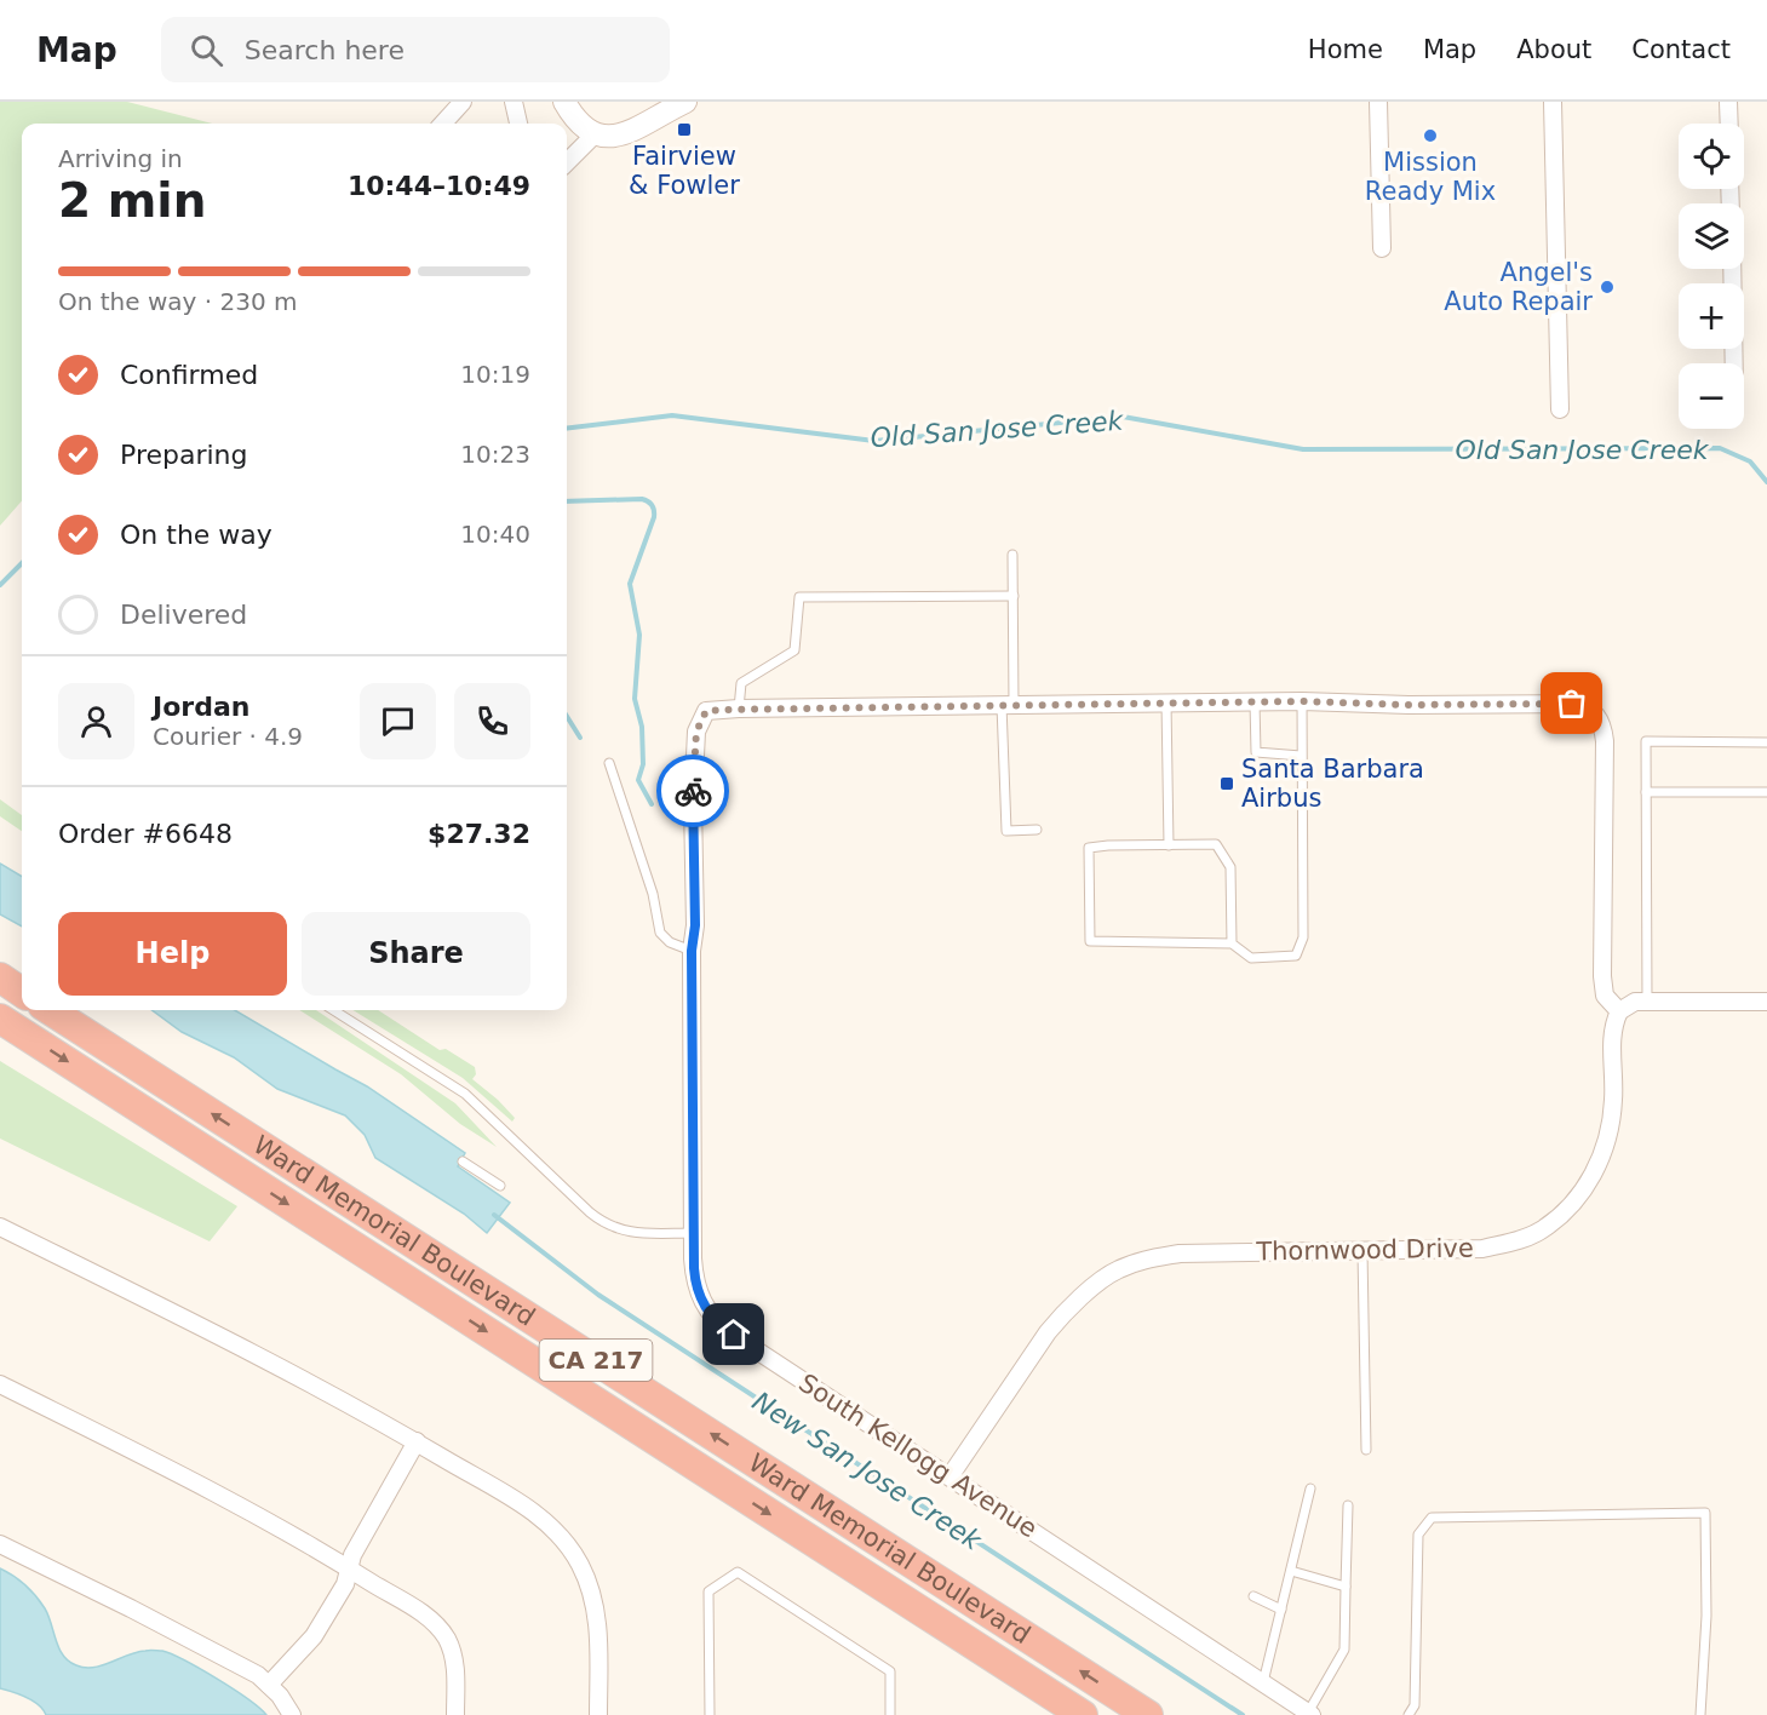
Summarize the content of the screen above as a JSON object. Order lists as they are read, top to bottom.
{
  "streets": {
    "highway": ["Ward Memorial Boulevard", "CA 217"],
    "street": ["Thornwood Drive", "South Kellogg Avenue"]
  },
  "crossings": [
    ["Thornwood Drive", "South Kellogg Avenue"]
  ],
  "water": ["Old San Jose Creek", "New San Jose Creek"],
  "places": {
    "transit": ["Fairview & Fowler", "Santa Barbara Airbus"],
    "other": ["Mission Ready Mix", "Angel's Auto Repair"]
  },
  "page": {
    "header": "Map",
    "search": "Search here",
    "nav": [
      "Home",
      "Map",
      "About",
      "Contact"
    ],
    "map_buttons": ["+", "−"],
    "heading": ["2 min", "Arriving in", "10:44–10:49"],
    "panel": [
      "Jordan",
      "Courier · 4.9",
      "Order #6648",
      "$27.32"
    ],
    "bar": "On the way · 230 m",
    "list": [
      ["Confirmed", "10:19"],
      ["Preparing", "10:23"],
      ["On the way", "10:40"],
      "Delivered"
    ],
    "buttons": ["Help", "Share"]
  }
}
